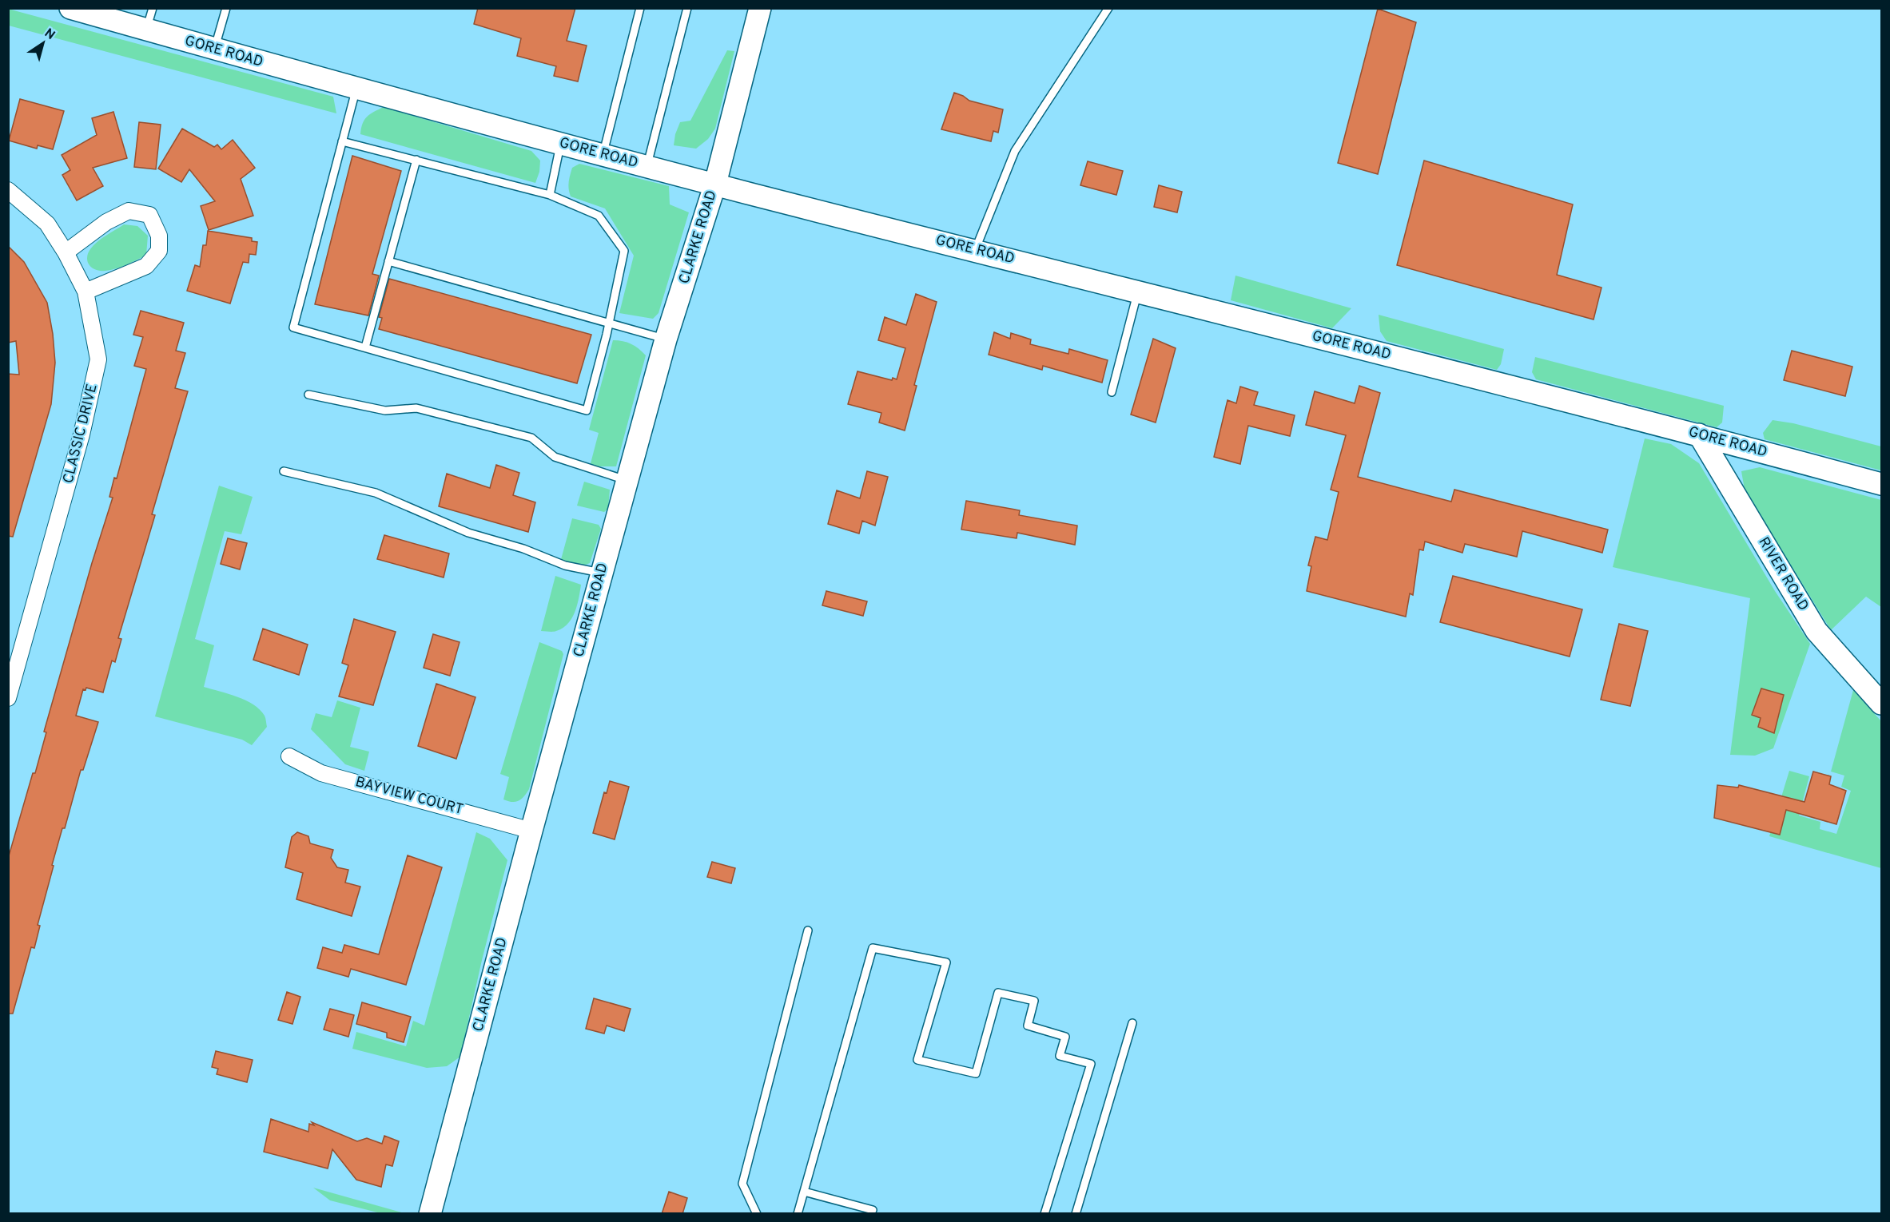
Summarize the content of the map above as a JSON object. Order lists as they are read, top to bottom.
{
  "streets": {
    "main road": ["GORE ROAD", "CLARKE ROAD", "RIVER ROAD"],
    "street": ["CLASSIC DRIVE", "BAYVIEW COURT"]
  },
  "crossings": [
    ["GORE ROAD", "CLARKE ROAD"],
    ["GORE ROAD", "RIVER ROAD"],
    ["CLARKE ROAD", "BAYVIEW COURT"]
  ],
  "north": "top right"
}
